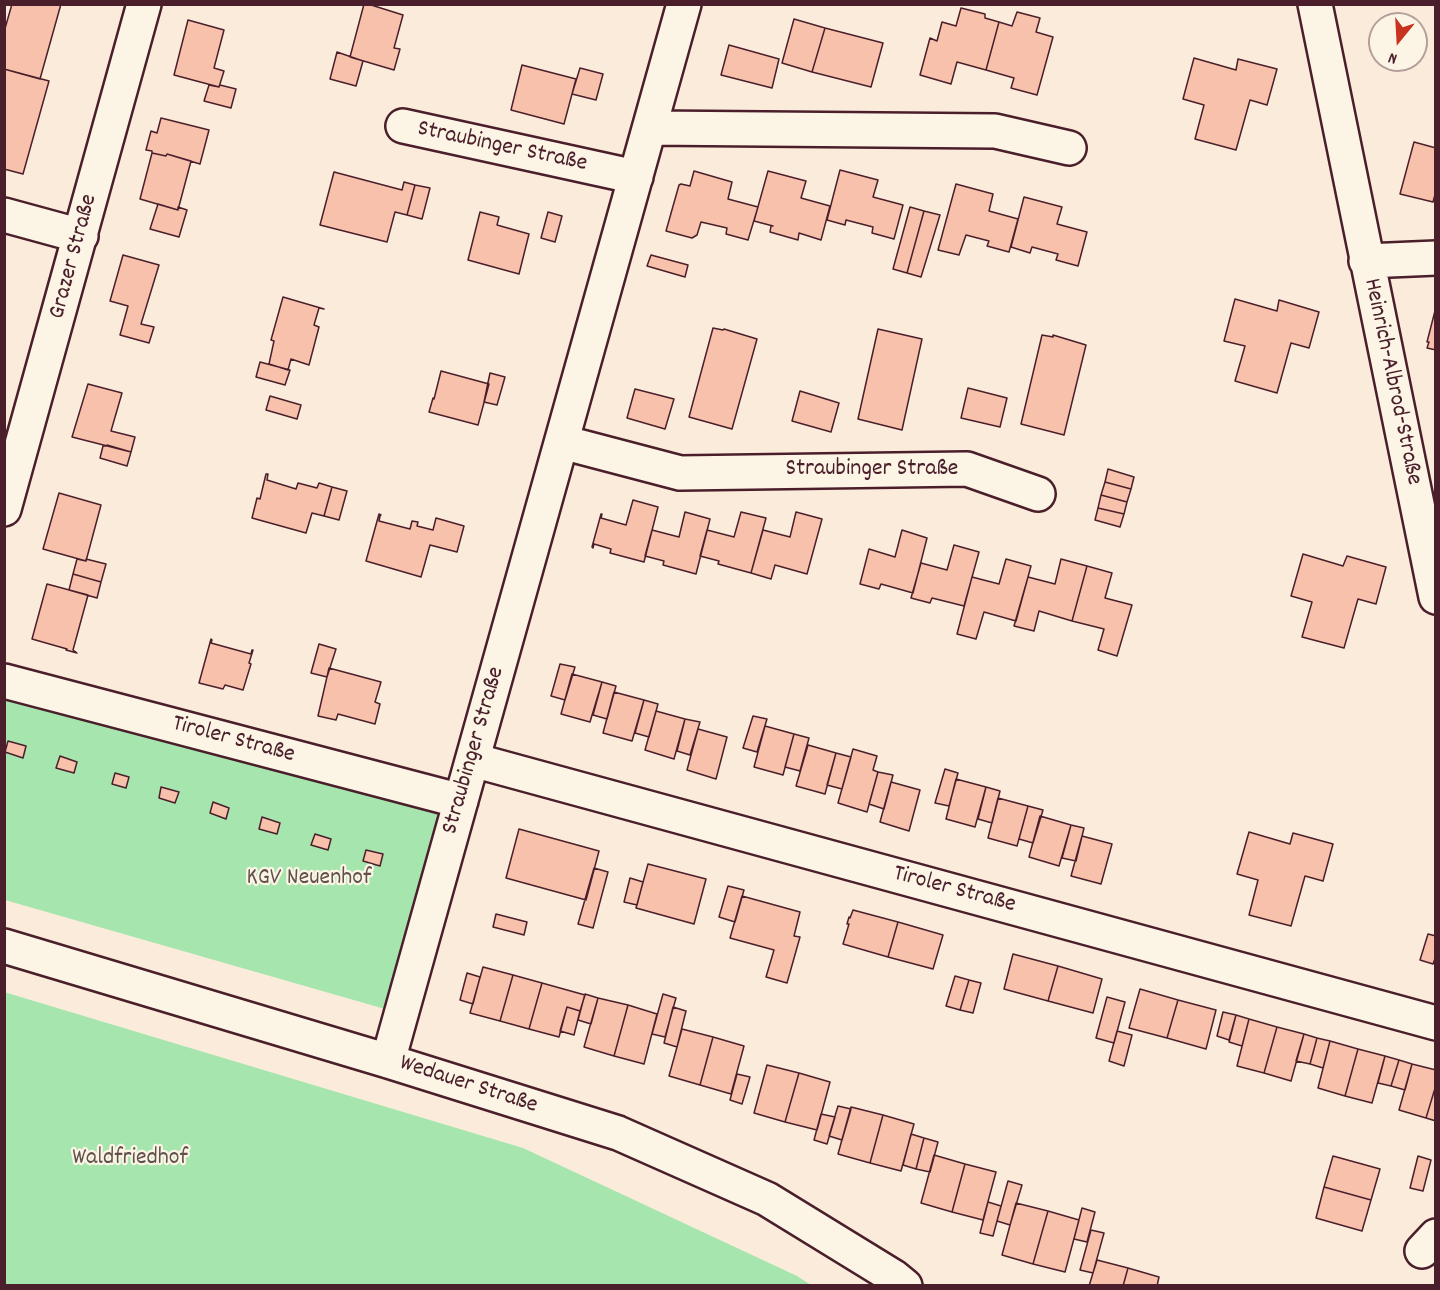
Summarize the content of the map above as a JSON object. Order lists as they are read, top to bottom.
{
  "streets": {
    "street": [
      "Straubinger Straße",
      "Grazer Straße",
      "Heinrich-Albrod-Straße",
      "Tiroler Straße",
      "Wedauer Straße"
    ]
  },
  "crossings": [
    ["Straubinger Straße", "Tiroler Straße"],
    ["Straubinger Straße", "Wedauer Straße"]
  ],
  "parks": ["KGV Neuenhof", "Waldfriedhof"],
  "north": "bottom"
}
